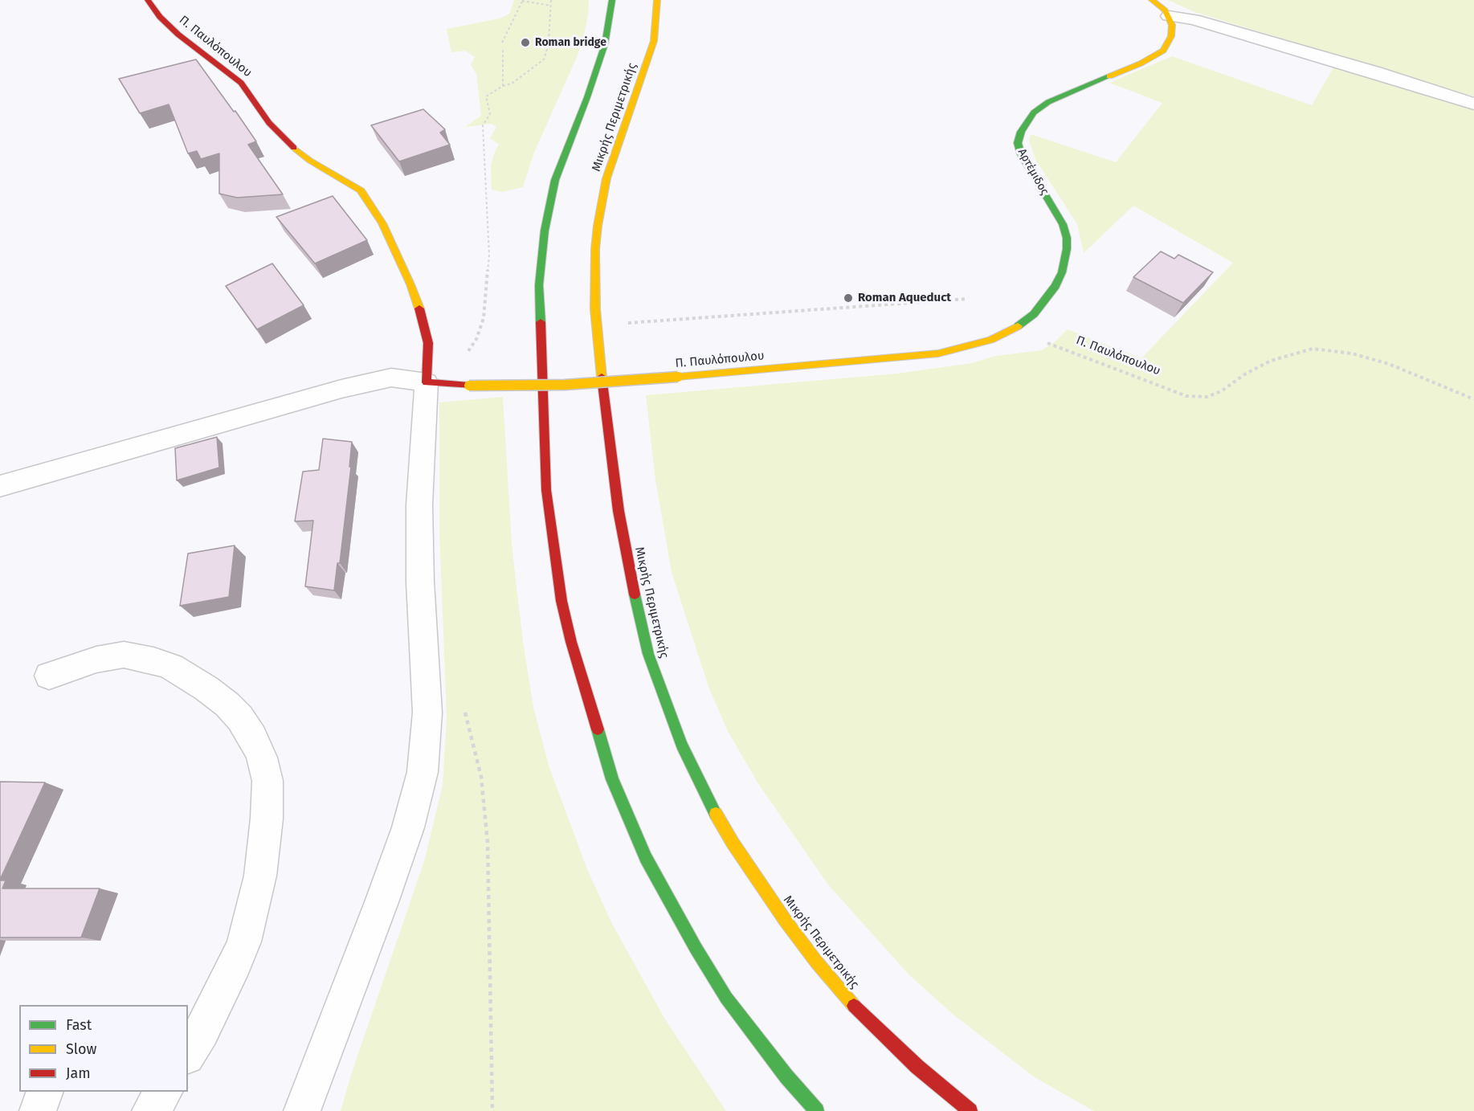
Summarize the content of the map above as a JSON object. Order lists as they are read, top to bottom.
{
  "streets": {
    "main road": ["Π. Παυλόπουλου", "Μικρής Περιμετρικής", "Αρτέμιδος"]
  },
  "crossings": [
    ["Π. Παυλόπουλου", "Αρτέμιδος"]
  ],
  "places": ["Roman bridge", "Roman Aqueduct"],
  "legend": ["Fast", "Slow", "Jam"]
}
